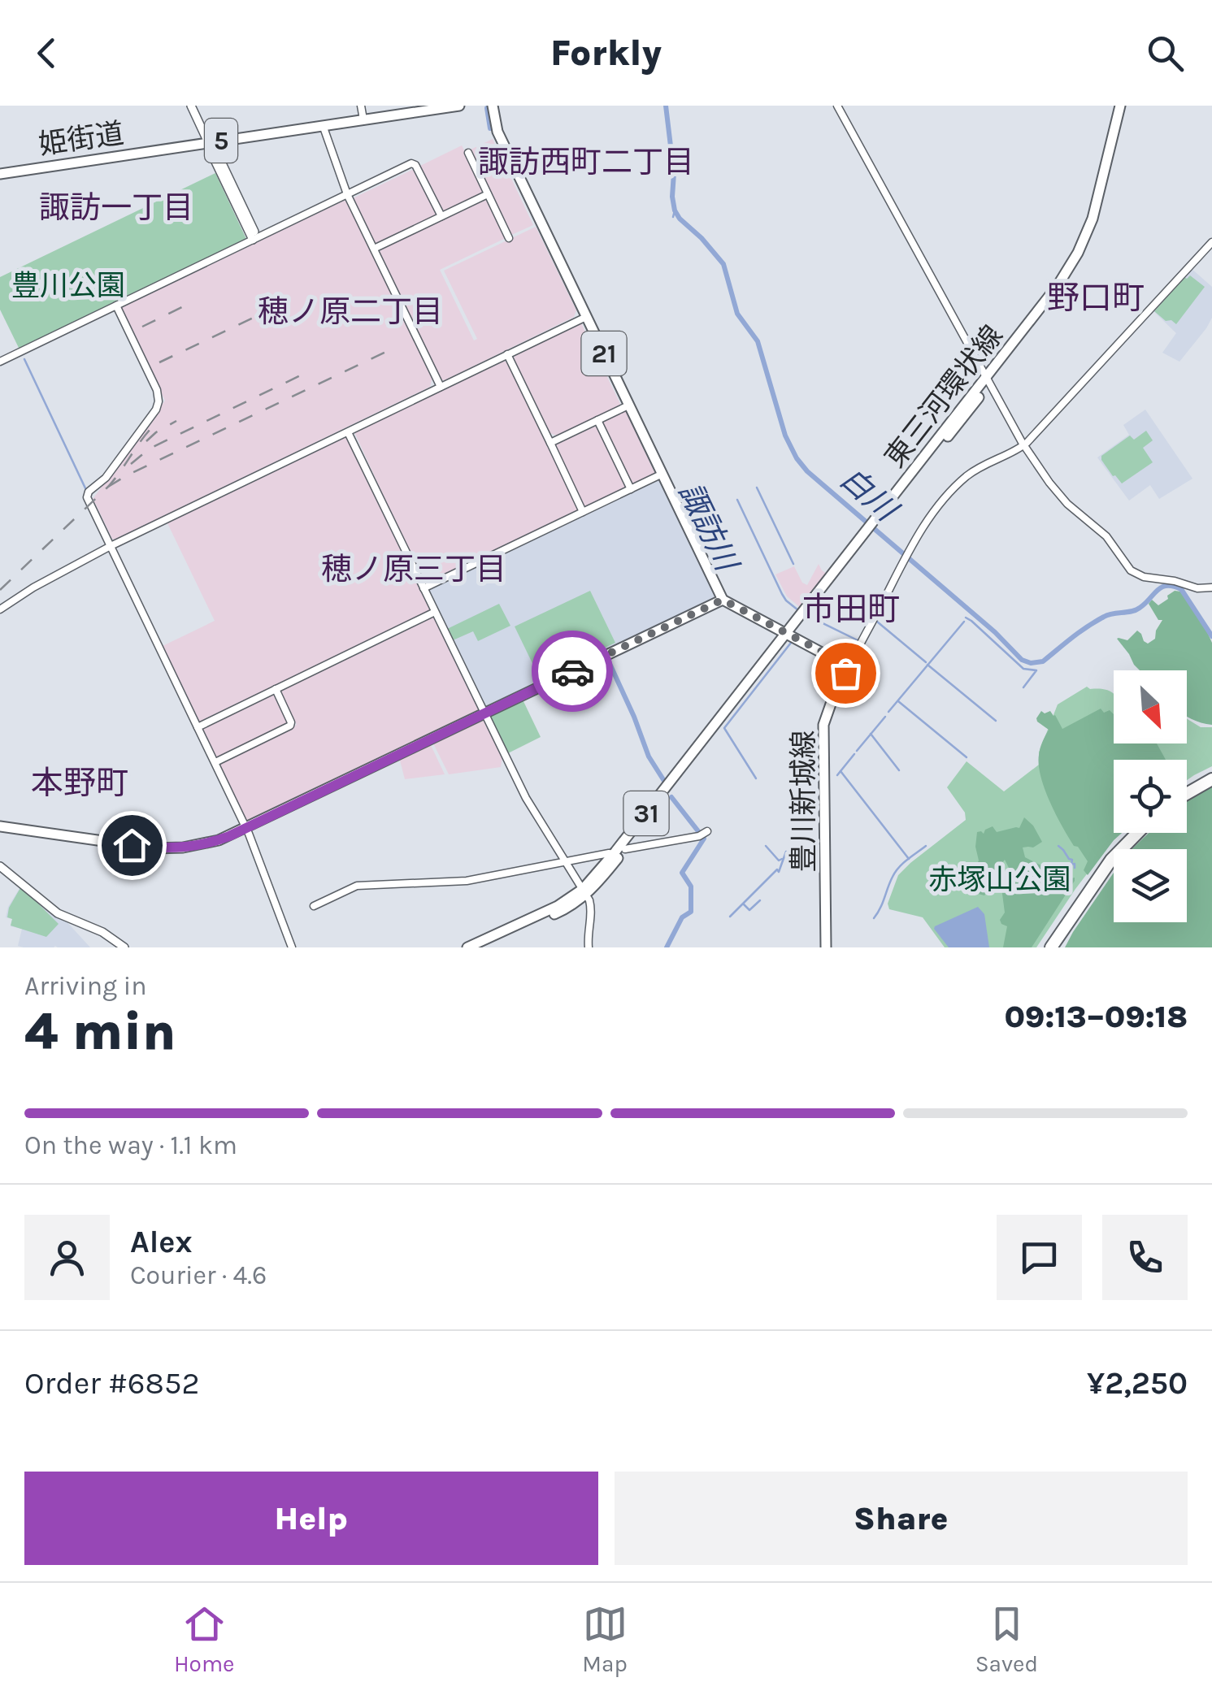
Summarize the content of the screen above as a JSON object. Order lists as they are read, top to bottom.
{
  "streets": {
    "main road": [
      "姫街道",
      "5",
      "21",
      "東三河環状線",
      "豊川新城線",
      "31"
    ]
  },
  "districts": [
    "諏訪西町二丁目",
    "諏訪一丁目",
    "野口町",
    "穂ノ原二丁目",
    "穂ノ原三丁目",
    "市田町",
    "本野町"
  ],
  "water": ["白川", "諏訪川"],
  "parks": ["豊川公園", "赤塚山公園"],
  "north": "bottom right",
  "page": {
    "header": "Forkly",
    "heading": ["4 min", "Arriving in", "09:13–09:18"],
    "panel": [
      "Alex",
      "Courier · 4.6",
      "Order #6852",
      "¥2,250"
    ],
    "bar": "On the way · 1.1 km",
    "buttons": ["Help", "Share"],
    "tabs": ["Home", "Map", "Saved"]
  }
}
